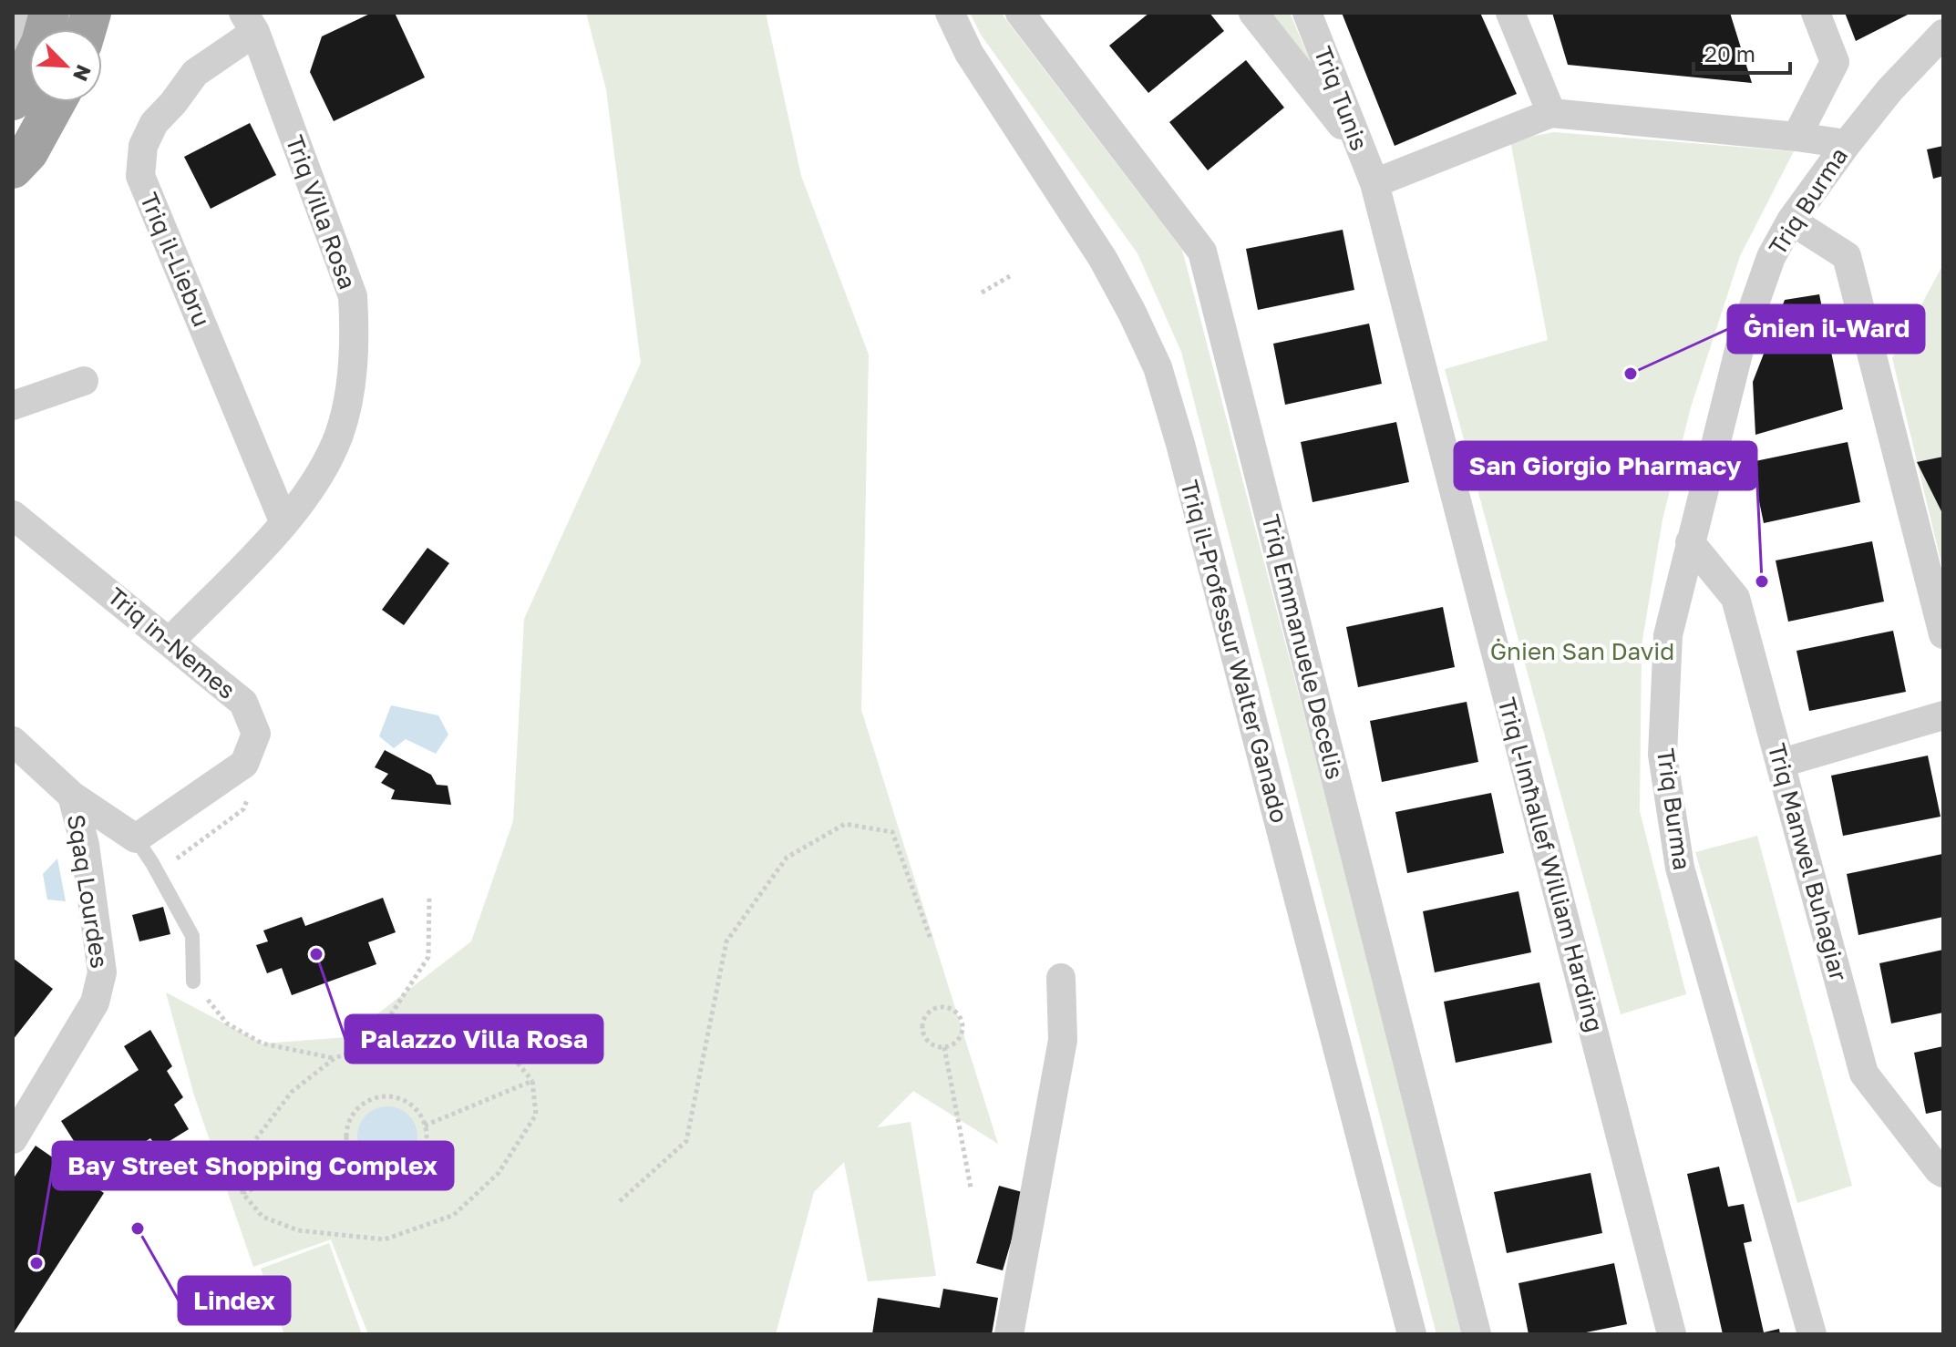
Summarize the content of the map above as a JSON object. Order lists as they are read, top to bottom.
{
  "streets": {
    "street": [
      "Triq Tunis",
      "Triq Burma",
      "Triq Villa Rosa",
      "Triq il-Liebru",
      "Triq in-Nemes",
      "Triq Emmanuele Decelis",
      "Triq il-Professur Walter Ganado",
      "Triq Manwel Buhagiar",
      "Triq l-Imħallef William Harding",
      "Sqaq Lourdes"
    ]
  },
  "crossings": [
    ["Triq Tunis", "Triq l-Imħallef William Harding"],
    ["Triq Burma", "Triq Manwel Buhagiar"],
    ["Triq Villa Rosa", "Triq il-Liebru"],
    ["Triq Villa Rosa", "Triq in-Nemes"],
    ["Triq in-Nemes", "Sqaq Lourdes"]
  ],
  "parks": ["Ġnien San David"],
  "places": [
    "Ġnien il-Ward",
    "San Giorgio Pharmacy",
    "Palazzo Villa Rosa",
    "Lindex",
    "Bay Street Shopping Complex"
  ],
  "scale_bar": "20 m",
  "north": "bottom right"
}
